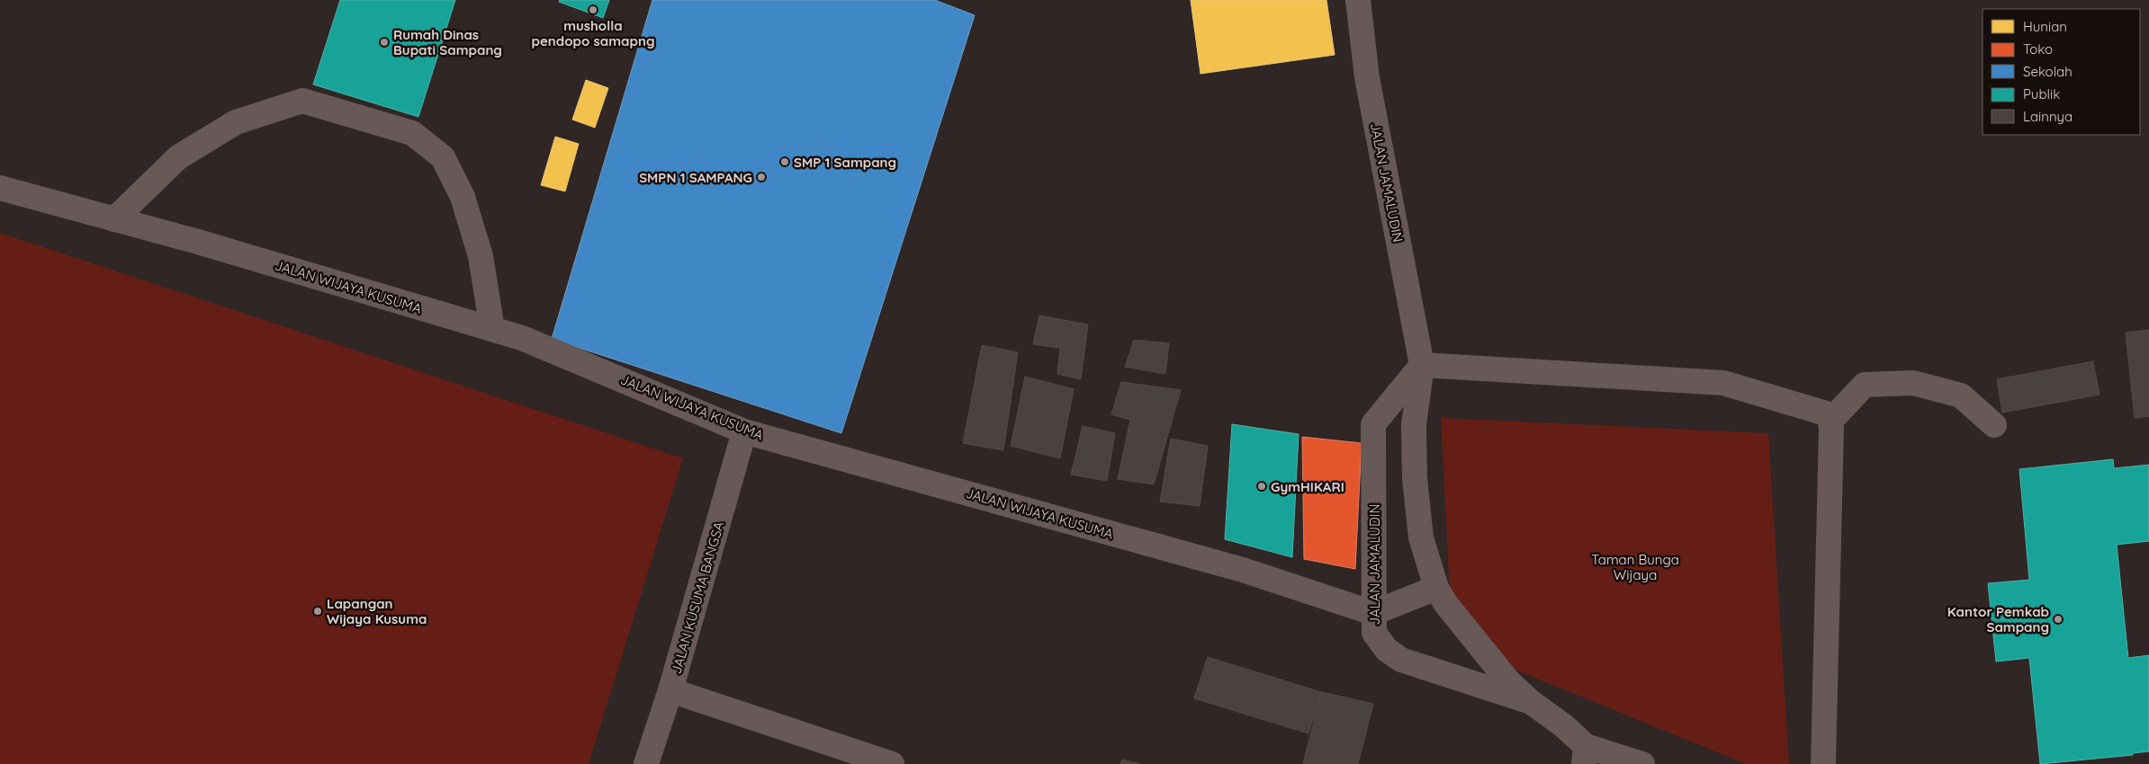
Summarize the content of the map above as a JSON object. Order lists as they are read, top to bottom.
{
  "streets": {
    "street": ["JALAN JAMALUDIN", "JALAN WIJAYA KUSUMA", "JALAN KUSUMA BANGSA"]
  },
  "crossings": [
    ["JALAN JAMALUDIN", "JALAN WIJAYA KUSUMA"],
    ["JALAN WIJAYA KUSUMA", "JALAN KUSUMA BANGSA"]
  ],
  "parks": ["Taman Bunga Wijaya"],
  "places": [
    "musholla pendopo samapng",
    "Rumah Dinas Bupati Sampang",
    "SMP 1 Sampang",
    "SMPN 1 SAMPANG",
    "GymHIKARI",
    "Lapangan Wijaya Kusuma",
    "Kantor Pemkab Sampang"
  ],
  "legend": [
    "Hunian",
    "Toko",
    "Sekolah",
    "Publik",
    "Lainnya"
  ]
}
